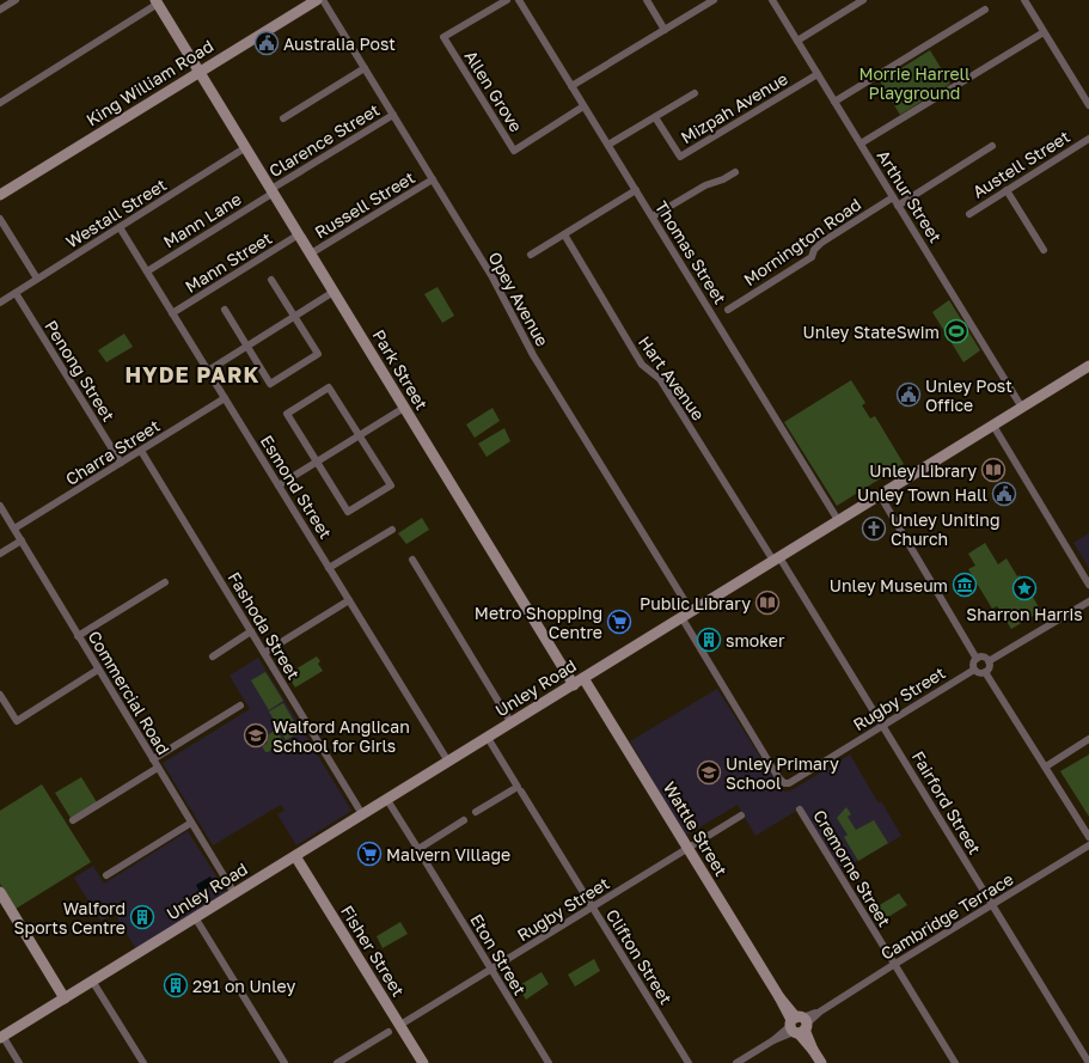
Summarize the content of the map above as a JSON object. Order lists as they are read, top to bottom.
{
  "streets": {
    "main road": [
      "King William Road",
      "Park Street",
      "Unley Road",
      "Wattle Street",
      "Fisher Street"
    ],
    "street": [
      "Allen Grove",
      "Mizpah Avenue",
      "Clarence Street",
      "Austell Street",
      "Arthur Street",
      "Russell Street",
      "Westall Street",
      "Mann Lane",
      "Mornington Road",
      "Thomas Street",
      "Mann Street",
      "Opey Avenue",
      "Penong Street",
      "Hart Avenue",
      "Charra Street",
      "Esmond Street",
      "Fashoda Street",
      "Commercial Road",
      "Rugby Street",
      "Fairford Street",
      "Cremorne Street",
      "Cambridge Terrace",
      "Eton Street",
      "Clifton Street"
    ]
  },
  "crossings": [
    ["King William Road", "Park Street"],
    ["Allen Grove", "Thomas Street"],
    ["Mizpah Avenue", "Arthur Street"],
    ["Clarence Street", "Mann Lane"],
    ["Clarence Street", "Opey Avenue"],
    ["Clarence Street", "Park Street"],
    ["Arthur Street", "Mornington Road"],
    ["Arthur Street", "Unley Road"],
    ["Russell Street", "Opey Avenue"],
    ["Russell Street", "Park Street"],
    ["Westall Street", "Park Street"],
    ["Westall Street", "Penong Street"],
    ["Westall Street", "Esmond Street"],
    ["Mann Lane", "Park Street"],
    ["Mann Lane", "Esmond Street"],
    ["Thomas Street", "Unley Road"],
    ["Mann Street", "Park Street"],
    ["Mann Street", "Esmond Street"],
    ["Opey Avenue", "Unley Road"],
    ["Park Street", "Unley Road"],
    ["Penong Street", "Charra Street"],
    ["Hart Avenue", "Unley Road"],
    ["Hart Avenue", "Fairford Street"],
    ["Charra Street", "Esmond Street"],
    ["Charra Street", "Fashoda Street"],
    ["Charra Street", "Commercial Road"],
    ["Esmond Street", "Unley Road"],
    ["Fashoda Street", "Unley Road"],
    ["Unley Road", "Commercial Road"],
    ["Unley Road", "Rugby Street"],
    ["Unley Road", "Fairford Street"],
    ["Unley Road", "Wattle Street"],
    ["Unley Road", "Fisher Street"],
    ["Unley Road", "Clifton Street"],
    ["Rugby Street", "Fairford Street"],
    ["Rugby Street", "Wattle Street"],
    ["Rugby Street", "Fisher Street"],
    ["Rugby Street", "Eton Street"],
    ["Rugby Street", "Clifton Street"],
    ["Fairford Street", "Cambridge Terrace"],
    ["Wattle Street", "Cambridge Terrace"],
    ["Cremorne Street", "Cambridge Terrace"]
  ],
  "districts": ["HYDE PARK"],
  "parks": ["Morrie Harrell Playground"],
  "places": {
    "public building": ["Australia Post", "Unley Post Office", "Unley Town Hall"],
    "sports": ["Unley StateSwim"],
    "library": ["Unley Library", "Public Library"],
    "church": ["Unley Uniting Church"],
    "museum": ["Unley Museum"],
    "place": ["Sharron Harris"],
    "supermarket": ["Metro Shopping Centre", "Malvern Village"],
    "building": ["smoker", "Walford Sports Centre", "291 on Unley"],
    "school or university": ["Walford Anglican School for Girls", "Unley Primary School"]
  }
}
